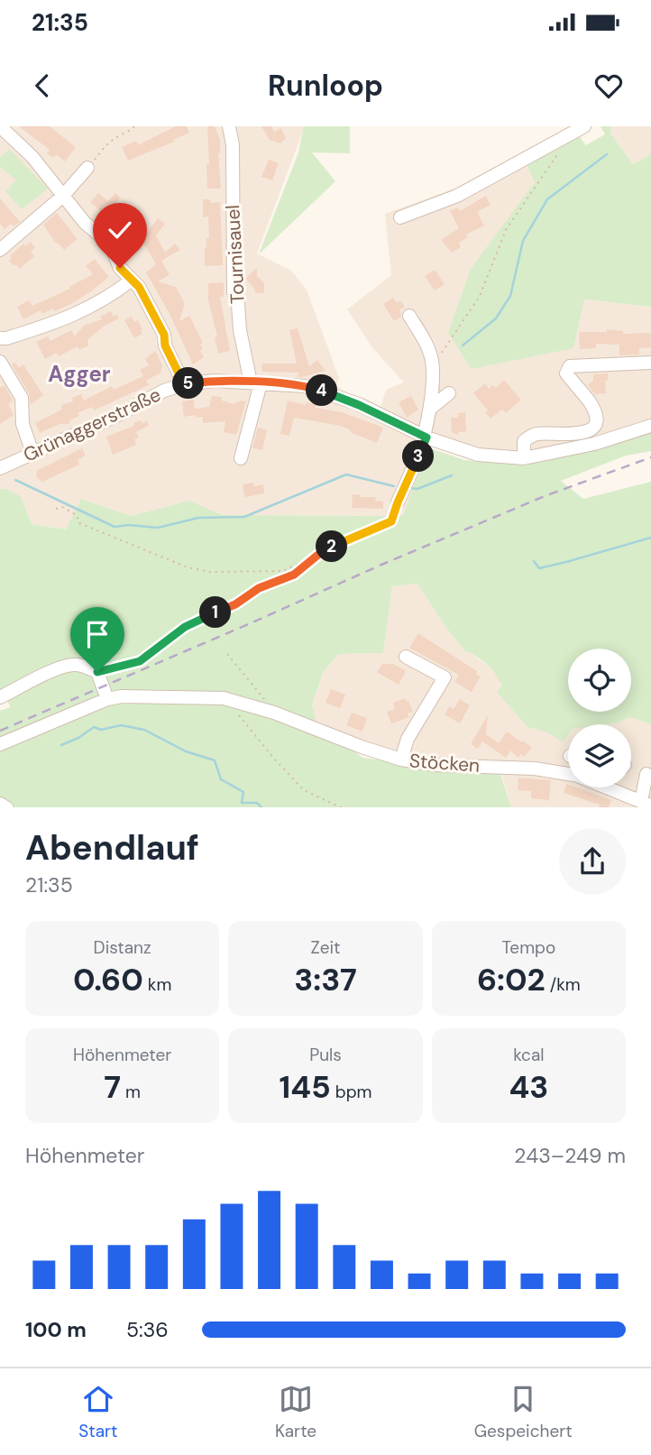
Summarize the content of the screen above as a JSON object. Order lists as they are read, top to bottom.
{
  "streets": {
    "street": ["Tournisauel", "Grünaggerstraße", "Stöcken"]
  },
  "crossings": [
    ["Tournisauel", "Grünaggerstraße"]
  ],
  "districts": ["Agger"],
  "page": {
    "status": "21:35",
    "header": "Runloop",
    "pins": [
      "5",
      "4",
      "3",
      "2",
      "1"
    ],
    "heading": ["Abendlauf", "21:35"],
    "stats": [
      ["Distanz", "0.60 km"],
      ["Zeit", "3:37"],
      ["Tempo", "6:02 /km"],
      ["Höhenmeter", "7 m"],
      ["Puls", "145 bpm"],
      ["kcal", "43"]
    ],
    "chart": ["Höhenmeter", "243–249 m"],
    "list": [
      {
        "name": "100 m",
        "note": "5:36"
      }
    ],
    "tabs": ["Start", "Karte", "Gespeichert"]
  }
}
